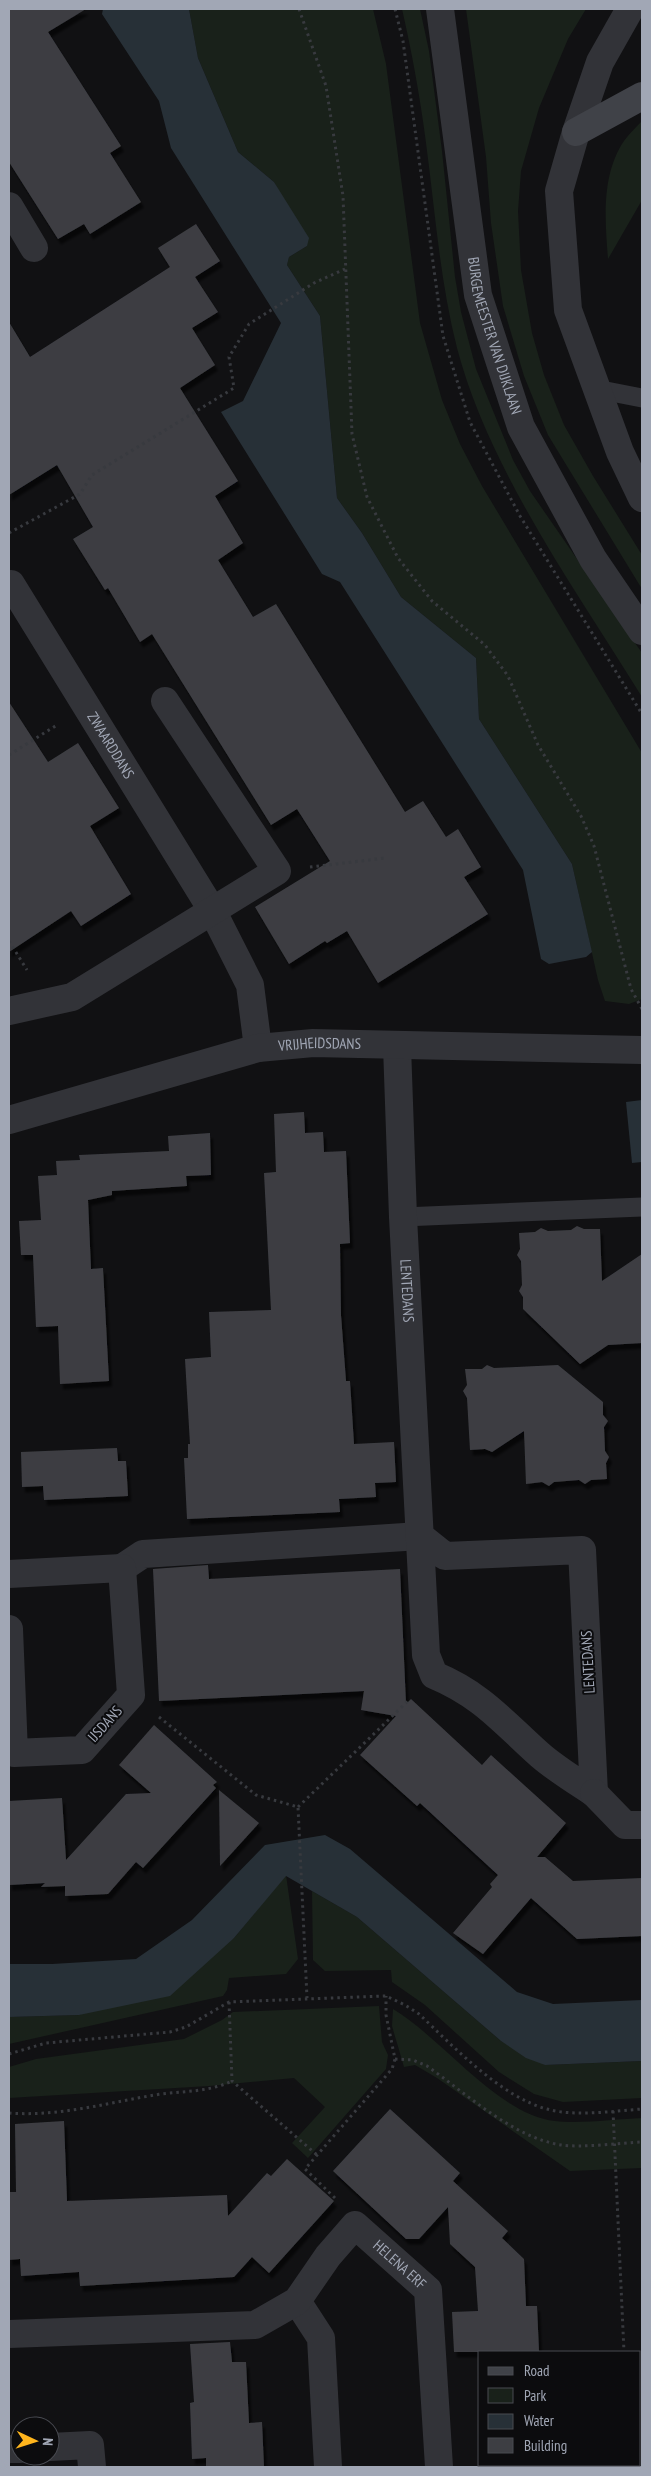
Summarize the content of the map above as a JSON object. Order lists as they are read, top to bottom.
{
  "streets": {
    "street": [
      "BURGEMEESTER VAN DIJKLAAN",
      "ZWAARDDANS",
      "VRIJHEIDSDANS",
      "LENTEDANS",
      "IJSDANS",
      "HELENA ERF"
    ]
  },
  "crossings": [
    ["ZWAARDDANS", "VRIJHEIDSDANS"],
    ["VRIJHEIDSDANS", "LENTEDANS"]
  ],
  "legend": [
    "Road",
    "Park",
    "Water",
    "Building"
  ],
  "north": "right"
}
